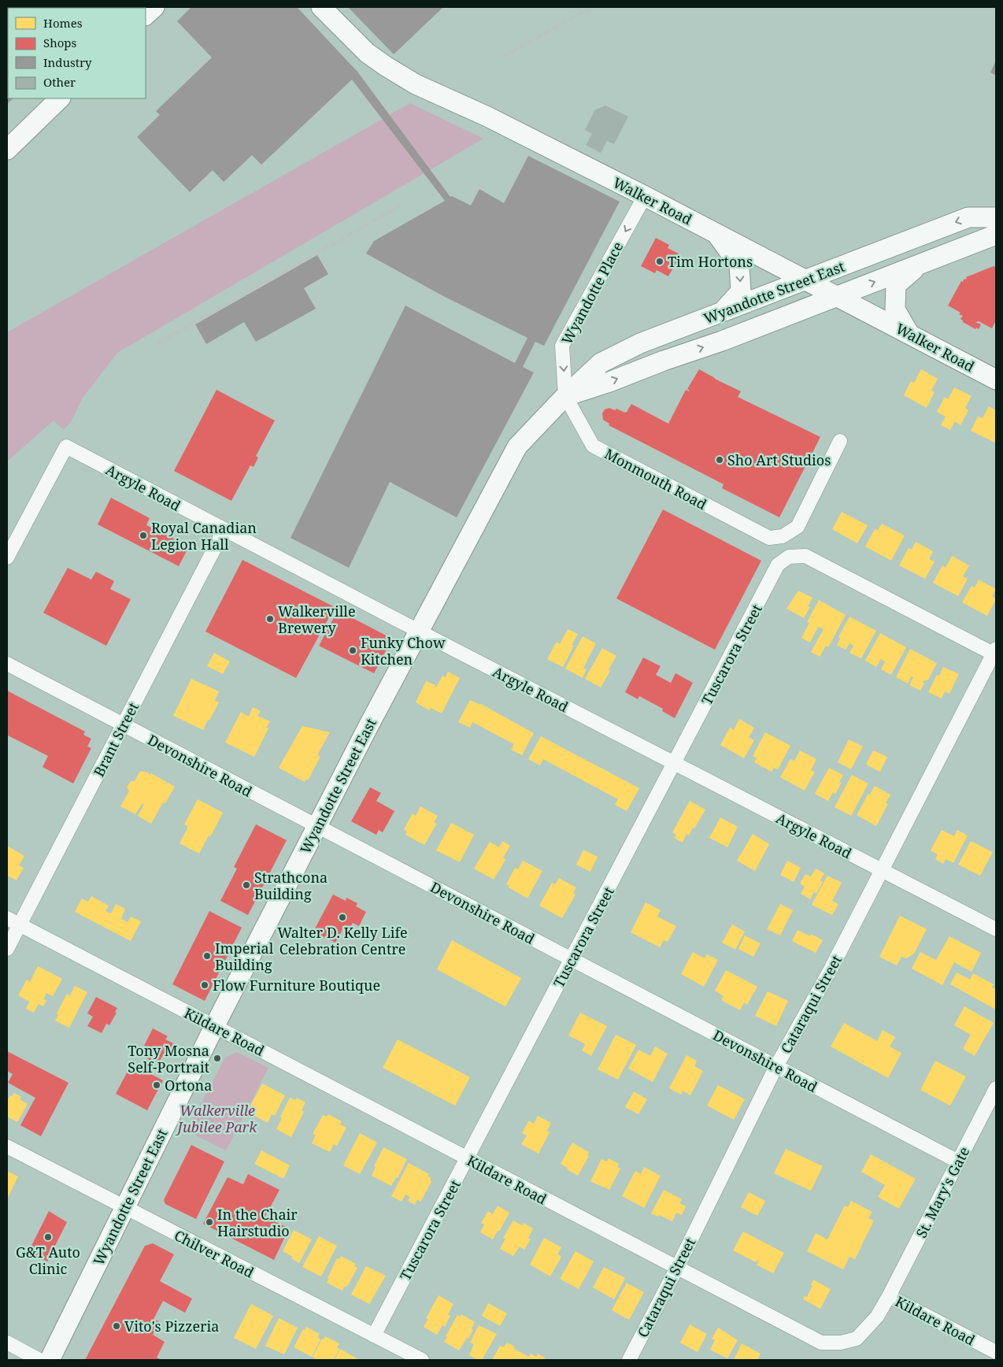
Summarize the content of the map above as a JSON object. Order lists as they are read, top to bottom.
{
  "streets": {
    "main road": ["Walker Road", "Wyandotte Street East"],
    "street": [
      "Wyandotte Place",
      "Monmouth Road",
      "Argyle Road",
      "Tuscarora Street",
      "Brant Street",
      "Devonshire Road",
      "Cataraqui Street",
      "Kildare Road",
      "St. Mary's Gate",
      "Chilver Road"
    ]
  },
  "crossings": [
    ["Walker Road", "Wyandotte Street East"],
    ["Walker Road", "Wyandotte Place"],
    ["Wyandotte Street East", "Wyandotte Place"],
    ["Wyandotte Street East", "Monmouth Road"],
    ["Wyandotte Street East", "Argyle Road"],
    ["Wyandotte Street East", "Devonshire Road"],
    ["Wyandotte Street East", "Kildare Road"],
    ["Wyandotte Street East", "Chilver Road"],
    ["Wyandotte Place", "Monmouth Road"],
    ["Argyle Road", "Tuscarora Street"],
    ["Argyle Road", "Brant Street"],
    ["Argyle Road", "Cataraqui Street"],
    ["Tuscarora Street", "Devonshire Road"],
    ["Tuscarora Street", "Cataraqui Street"],
    ["Tuscarora Street", "Kildare Road"],
    ["Tuscarora Street", "Chilver Road"],
    ["Brant Street", "Devonshire Road"],
    ["Brant Street", "Kildare Road"],
    ["Devonshire Road", "Cataraqui Street"],
    ["Devonshire Road", "St. Mary's Gate"],
    ["Cataraqui Street", "Kildare Road"],
    ["Kildare Road", "St. Mary's Gate"]
  ],
  "one_way": ["Wyandotte Place"],
  "parks": ["Walkerville Jubilee Park"],
  "places": [
    "Tim Hortons",
    "Sho Art Studios",
    "Royal Canadian Legion Hall",
    "Walkerville Brewery",
    "Funky Chow Kitchen",
    "Strathcona Building",
    "Walter D. Kelly Life Celebration Centre",
    "Imperial Building",
    "Flow Furniture Boutique",
    "Tony Mosna Self-Portrait",
    "Ortona",
    "In the Chair Hairstudio",
    "G&T Auto Clinic",
    "Vito's Pizzeria"
  ],
  "legend": [
    "Homes",
    "Shops",
    "Industry",
    "Other"
  ]
}
